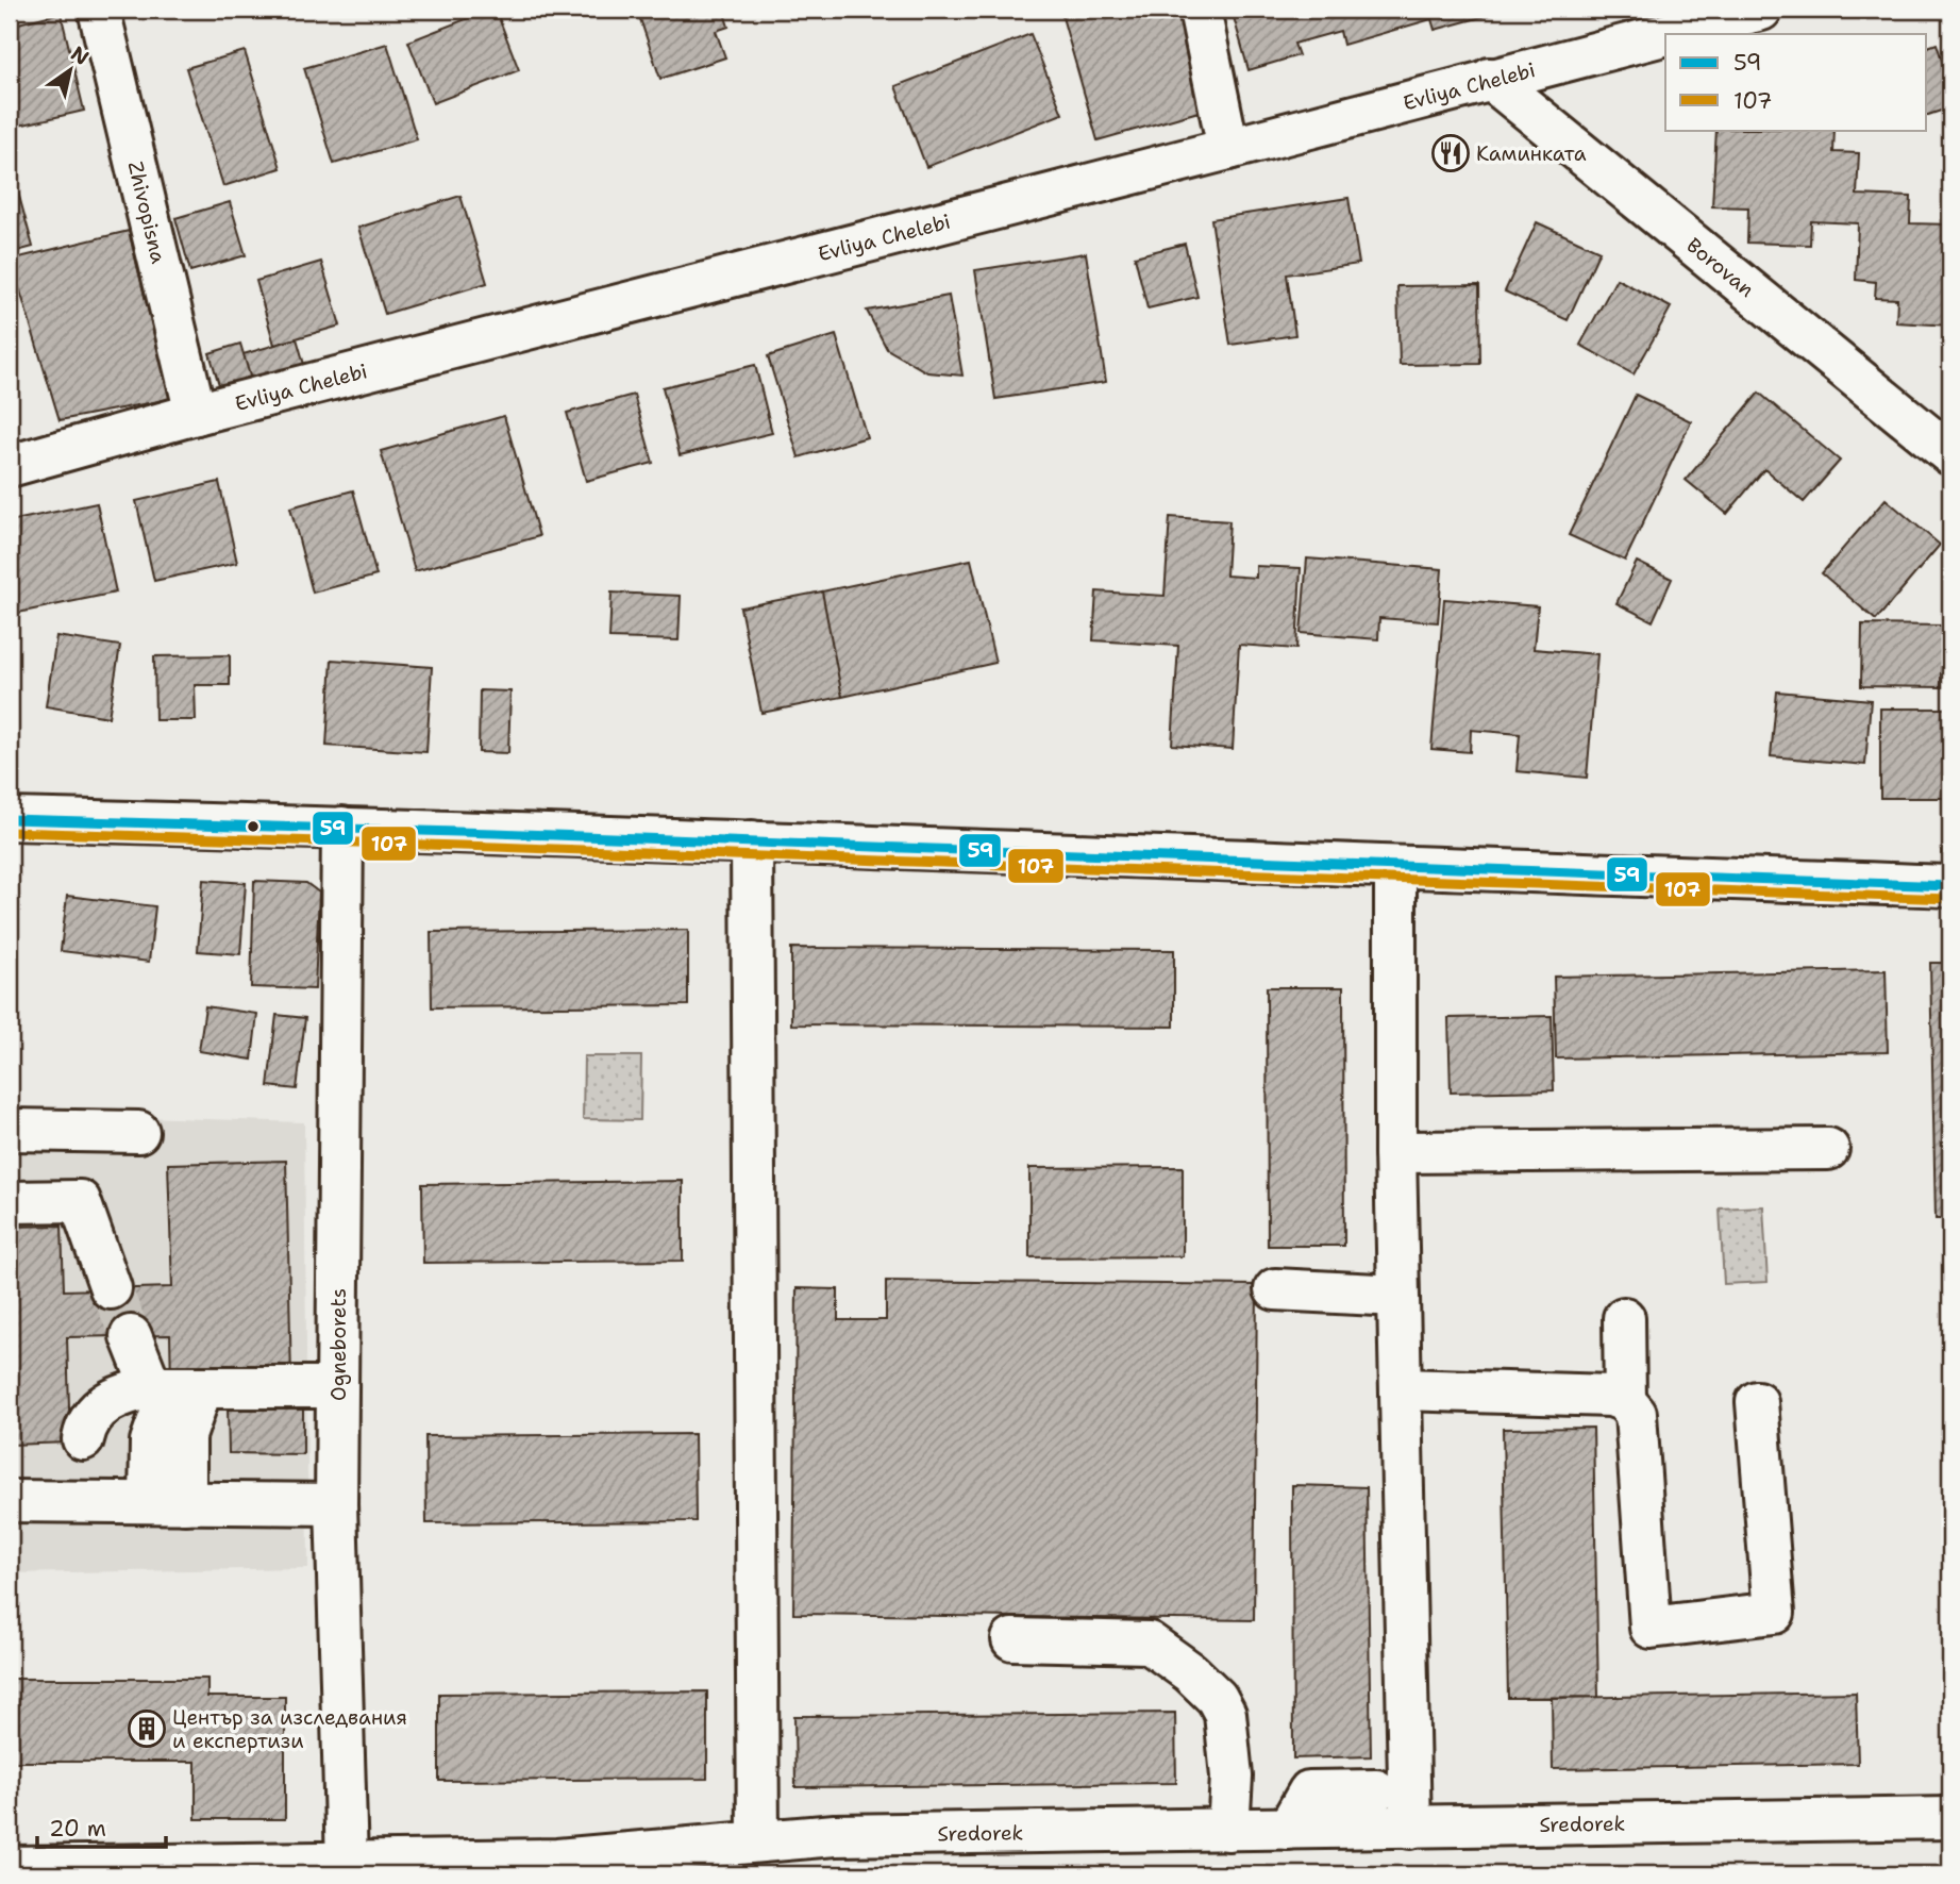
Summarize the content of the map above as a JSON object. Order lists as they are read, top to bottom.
{
  "streets": {
    "street": [
      "Evliya Chelebi",
      "Zhivopisna",
      "Borovan",
      "Ogneborets",
      "Sredorek"
    ]
  },
  "crossings": [
    ["Evliya Chelebi", "Zhivopisna"],
    ["Evliya Chelebi", "Borovan"],
    ["Ogneborets", "Sredorek"]
  ],
  "places": {
    "restaurant": ["Каминката"],
    "building": ["Център за изследвания и експертизи"]
  },
  "lines": ["transit line 59", "transit line 107"],
  "legend": ["59", "107"],
  "scale_bar": "20 m",
  "north": "top right"
}
